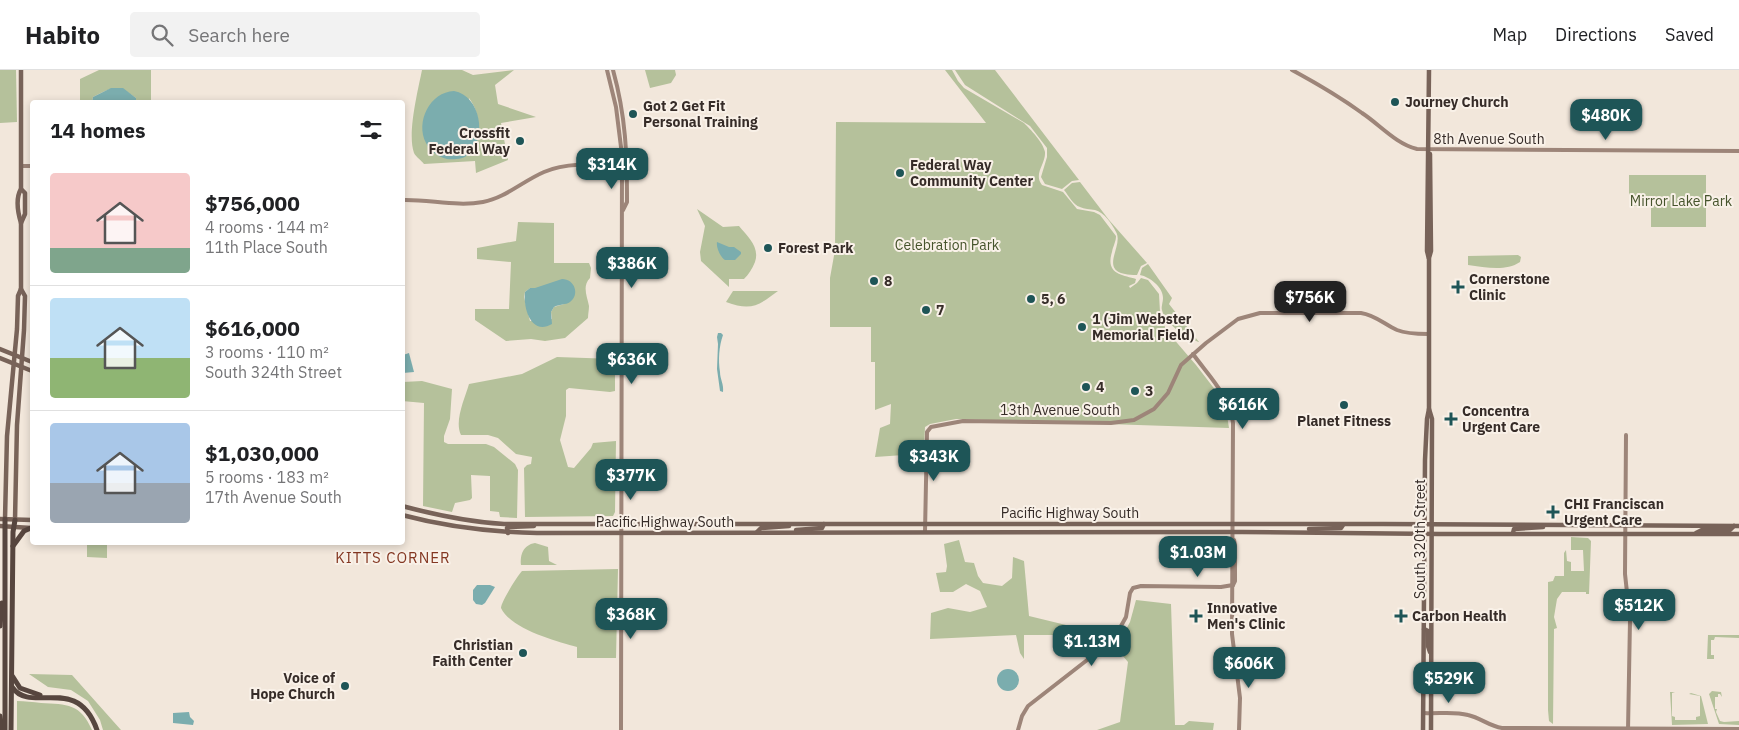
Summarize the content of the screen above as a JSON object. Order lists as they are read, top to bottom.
{
  "streets": {
    "main road": ["Pacific Highway South", "South 320th Street"],
    "street": ["8th Avenue South", "13th Avenue South"]
  },
  "crossings": [
    ["8th Avenue South", "South 320th Street"],
    ["13th Avenue South", "Pacific Highway South"],
    ["13th Avenue South", "South 320th Street"],
    ["Pacific Highway South", "South 320th Street"]
  ],
  "districts": ["KITTS CORNER"],
  "parks": ["Mirror Lake Park", "Celebration Park"],
  "places": {
    "other": [
      "Journey Church",
      "Got 2 Get Fit Personal Training",
      "Crossfit Federal Way",
      "Federal Way Community Center",
      "Forest Park",
      "8",
      "5, 6",
      "7",
      "1 (Jim Webster Memorial Field)",
      "4",
      "3",
      "Planet Fitness",
      "Christian Faith Center",
      "Voice of Hope Church"
    ],
    "health": [
      "Cornerstone Clinic",
      "Concentra Urgent Care",
      "CHI Franciscan Urgent Care",
      "Innovative Men's Clinic",
      "Carbon Health"
    ]
  },
  "page": {
    "header": "Habito",
    "search": "Search here",
    "nav": ["Map", "Directions", "Saved"],
    "price": [
      "$480K",
      "$314K",
      "$386K",
      "$756K",
      "$636K",
      "$616K",
      "$343K",
      "$377K",
      "$1.03M",
      "$512K",
      "$368K",
      "$1.13M",
      "$606K",
      "$529K"
    ],
    "heading": "14 homes",
    "list": [
      {
        "name": "$756,000",
        "note": "4 rooms · 144 m² · 11th Place South"
      },
      {
        "name": "$616,000",
        "note": "3 rooms · 110 m² · South 324th Street"
      },
      {
        "name": "$1,030,000",
        "note": "5 rooms · 183 m² · 17th Avenue South"
      }
    ]
  }
}
